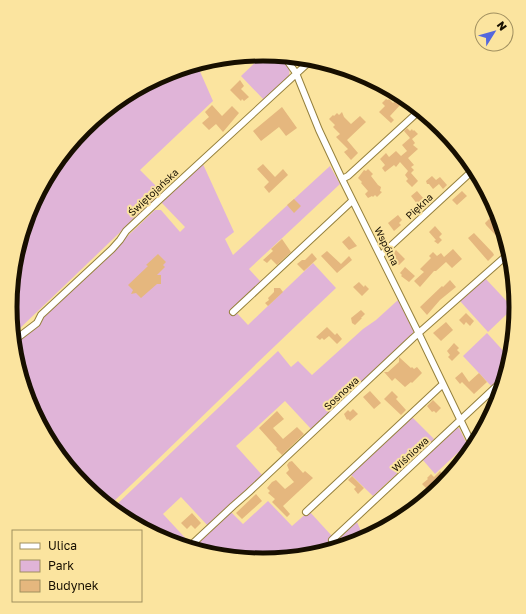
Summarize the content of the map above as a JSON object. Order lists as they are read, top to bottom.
{
  "streets": {
    "street": [
      "Świętojańska",
      "Piękna",
      "Wspólna",
      "Sosnowa",
      "Wiśniowa"
    ]
  },
  "crossings": [
    ["Świętojańska", "Wspólna"],
    ["Piękna", "Wspólna"],
    ["Wspólna", "Sosnowa"],
    ["Wspólna", "Wiśniowa"]
  ],
  "legend": ["Ulica", "Park", "Budynek"],
  "north": "top right"
}
